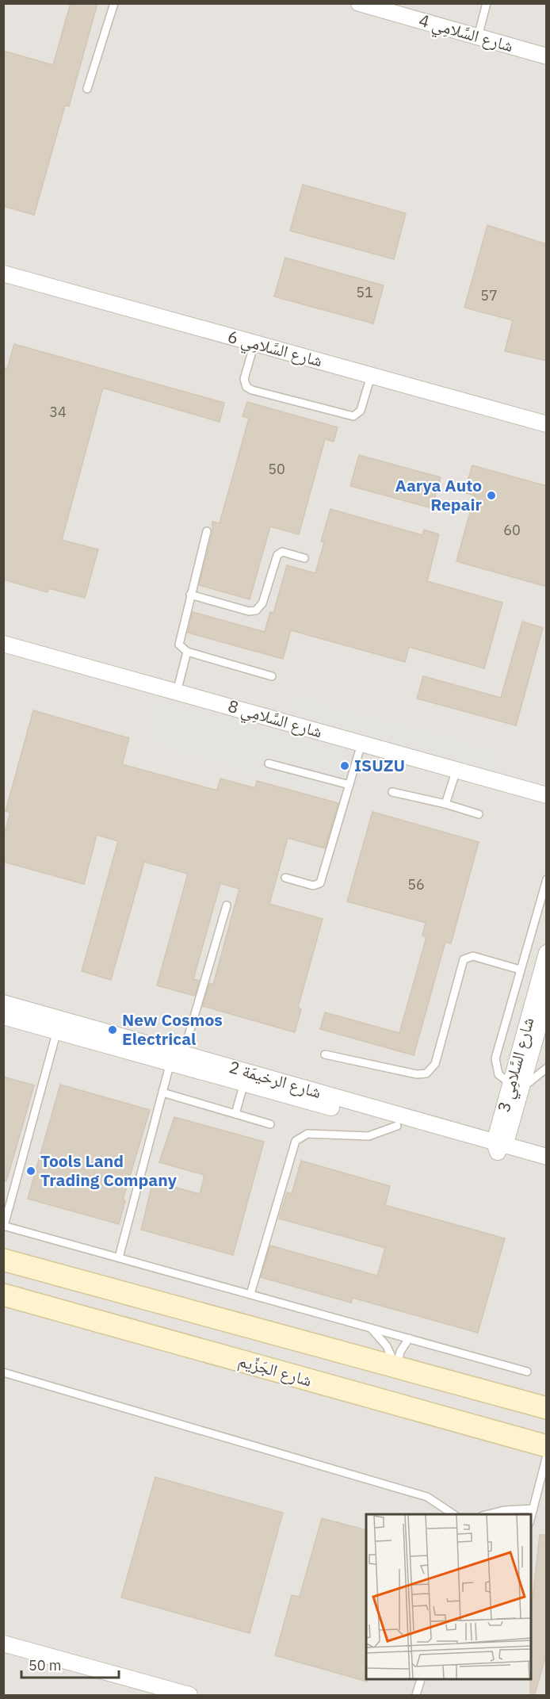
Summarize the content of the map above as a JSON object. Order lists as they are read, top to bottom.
{
  "streets": {
    "street": [
      "شارع السَّلامِي 4",
      "شارع السَّلامِي 6",
      "شارع السَّلامِي 8",
      "شارع السَّلامِي 3",
      "شارع الرخيمَة 2",
      "شارع الجَزِّيم"
    ]
  },
  "crossings": [
    ["شارع السَّلامِي 3", "شارع الرخيمَة 2"]
  ],
  "places": [
    "Aarya Auto Repair",
    "ISUZU",
    "New Cosmos Electrical",
    "Tools Land Trading Company"
  ],
  "house_numbers": [
    "51",
    "57",
    "34",
    "50",
    "60",
    "56"
  ],
  "scale_bar": "50 m"
}
